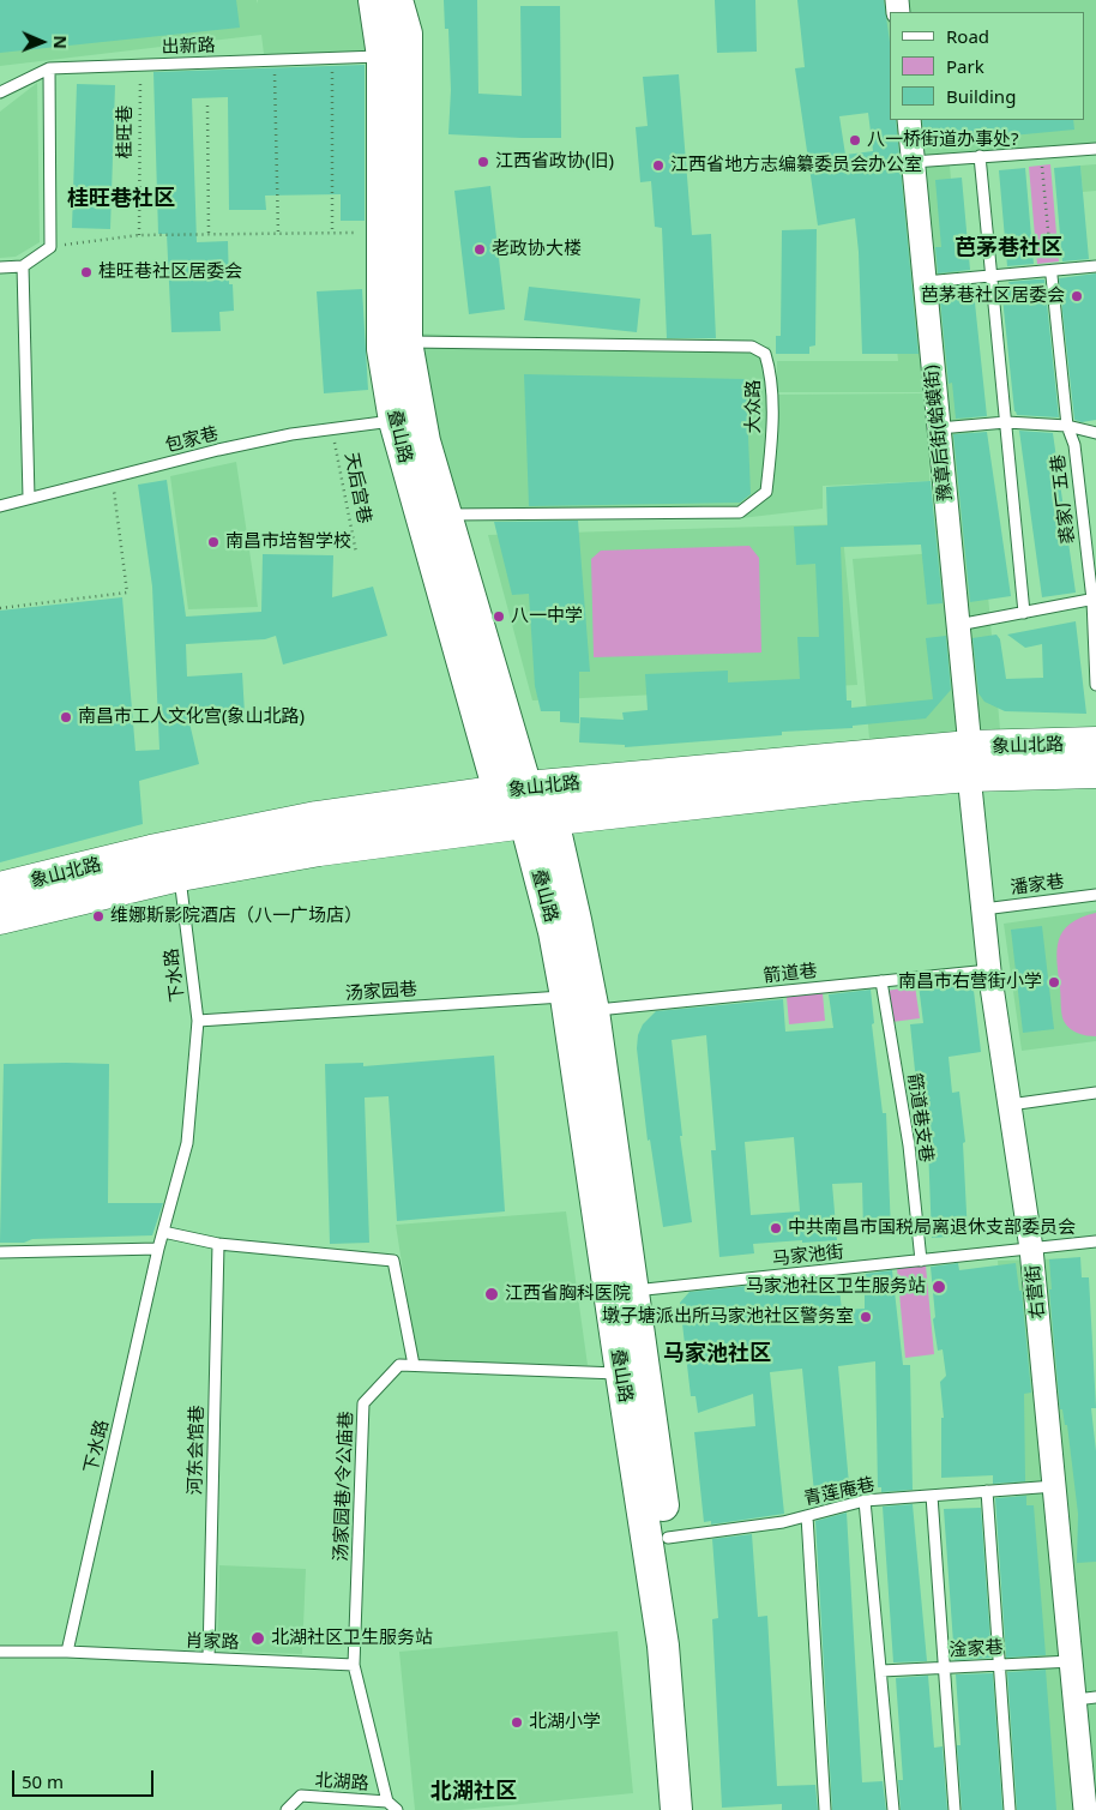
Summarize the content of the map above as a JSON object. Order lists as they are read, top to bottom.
{
  "streets": {
    "main road": ["叠山路", "象山北路"],
    "street": ["豫章后街(蛤蟆街)", "右营街"],
    "lane": [
      "出新路",
      "大众路",
      "包家巷",
      "裘家厂五巷",
      "潘家巷",
      "箭道巷",
      "下水路",
      "汤家园巷",
      "箭道巷支巷",
      "马家池街",
      "河东会馆巷",
      "汤家园巷/令公庙巷",
      "青莲庵巷",
      "肖家路",
      "淦家巷",
      "北湖路"
    ],
    "path": ["桂旺巷", "天后宫巷"]
  },
  "crossings": [
    ["出新路", "桂旺巷"],
    ["出新路", "叠山路"],
    ["大众路", "叠山路"],
    ["豫章后街(蛤蟆街)", "象山北路"],
    ["豫章后街(蛤蟆街)", "右营街"],
    ["叠山路", "包家巷"],
    ["叠山路", "象山北路"],
    ["叠山路", "箭道巷"],
    ["叠山路", "汤家园巷"],
    ["叠山路", "马家池街"],
    ["叠山路", "汤家园巷/令公庙巷"],
    ["叠山路", "青莲庵巷"],
    ["包家巷", "天后宫巷"],
    ["象山北路", "下水路"],
    ["象山北路", "右营街"],
    ["潘家巷", "右营街"],
    ["箭道巷", "箭道巷支巷"],
    ["箭道巷", "右营街"],
    ["下水路", "汤家园巷"],
    ["下水路", "肖家路"],
    ["箭道巷支巷", "马家池街"],
    ["马家池街", "右营街"],
    ["右营街", "青莲庵巷"],
    ["右营街", "淦家巷"],
    ["河东会馆巷", "肖家路"],
    ["汤家园巷/令公庙巷", "肖家路"]
  ],
  "districts": [
    "桂旺巷社区",
    "芭茅巷社区",
    "马家池社区",
    "北湖社区"
  ],
  "places": [
    "八一桥街道办事处?",
    "江西省政协(旧)",
    "江西省地方志编纂委员会办公室",
    "老政协大楼",
    "桂旺巷社区居委会",
    "芭茅巷社区居委会",
    "南昌市培智学校",
    "八一中学",
    "南昌市工人文化宫(象山北路)",
    "维娜斯影院酒店（八一广场店）",
    "南昌市右营街小学",
    "中共南昌市国税局离退休支部委员会",
    "马家池社区卫生服务站",
    "江西省胸科医院",
    "墩子塘派出所马家池社区警务室",
    "北湖社区卫生服务站",
    "北湖小学"
  ],
  "legend": ["Road", "Park", "Building"],
  "scale_bar": "50 m",
  "north": "right"
}
